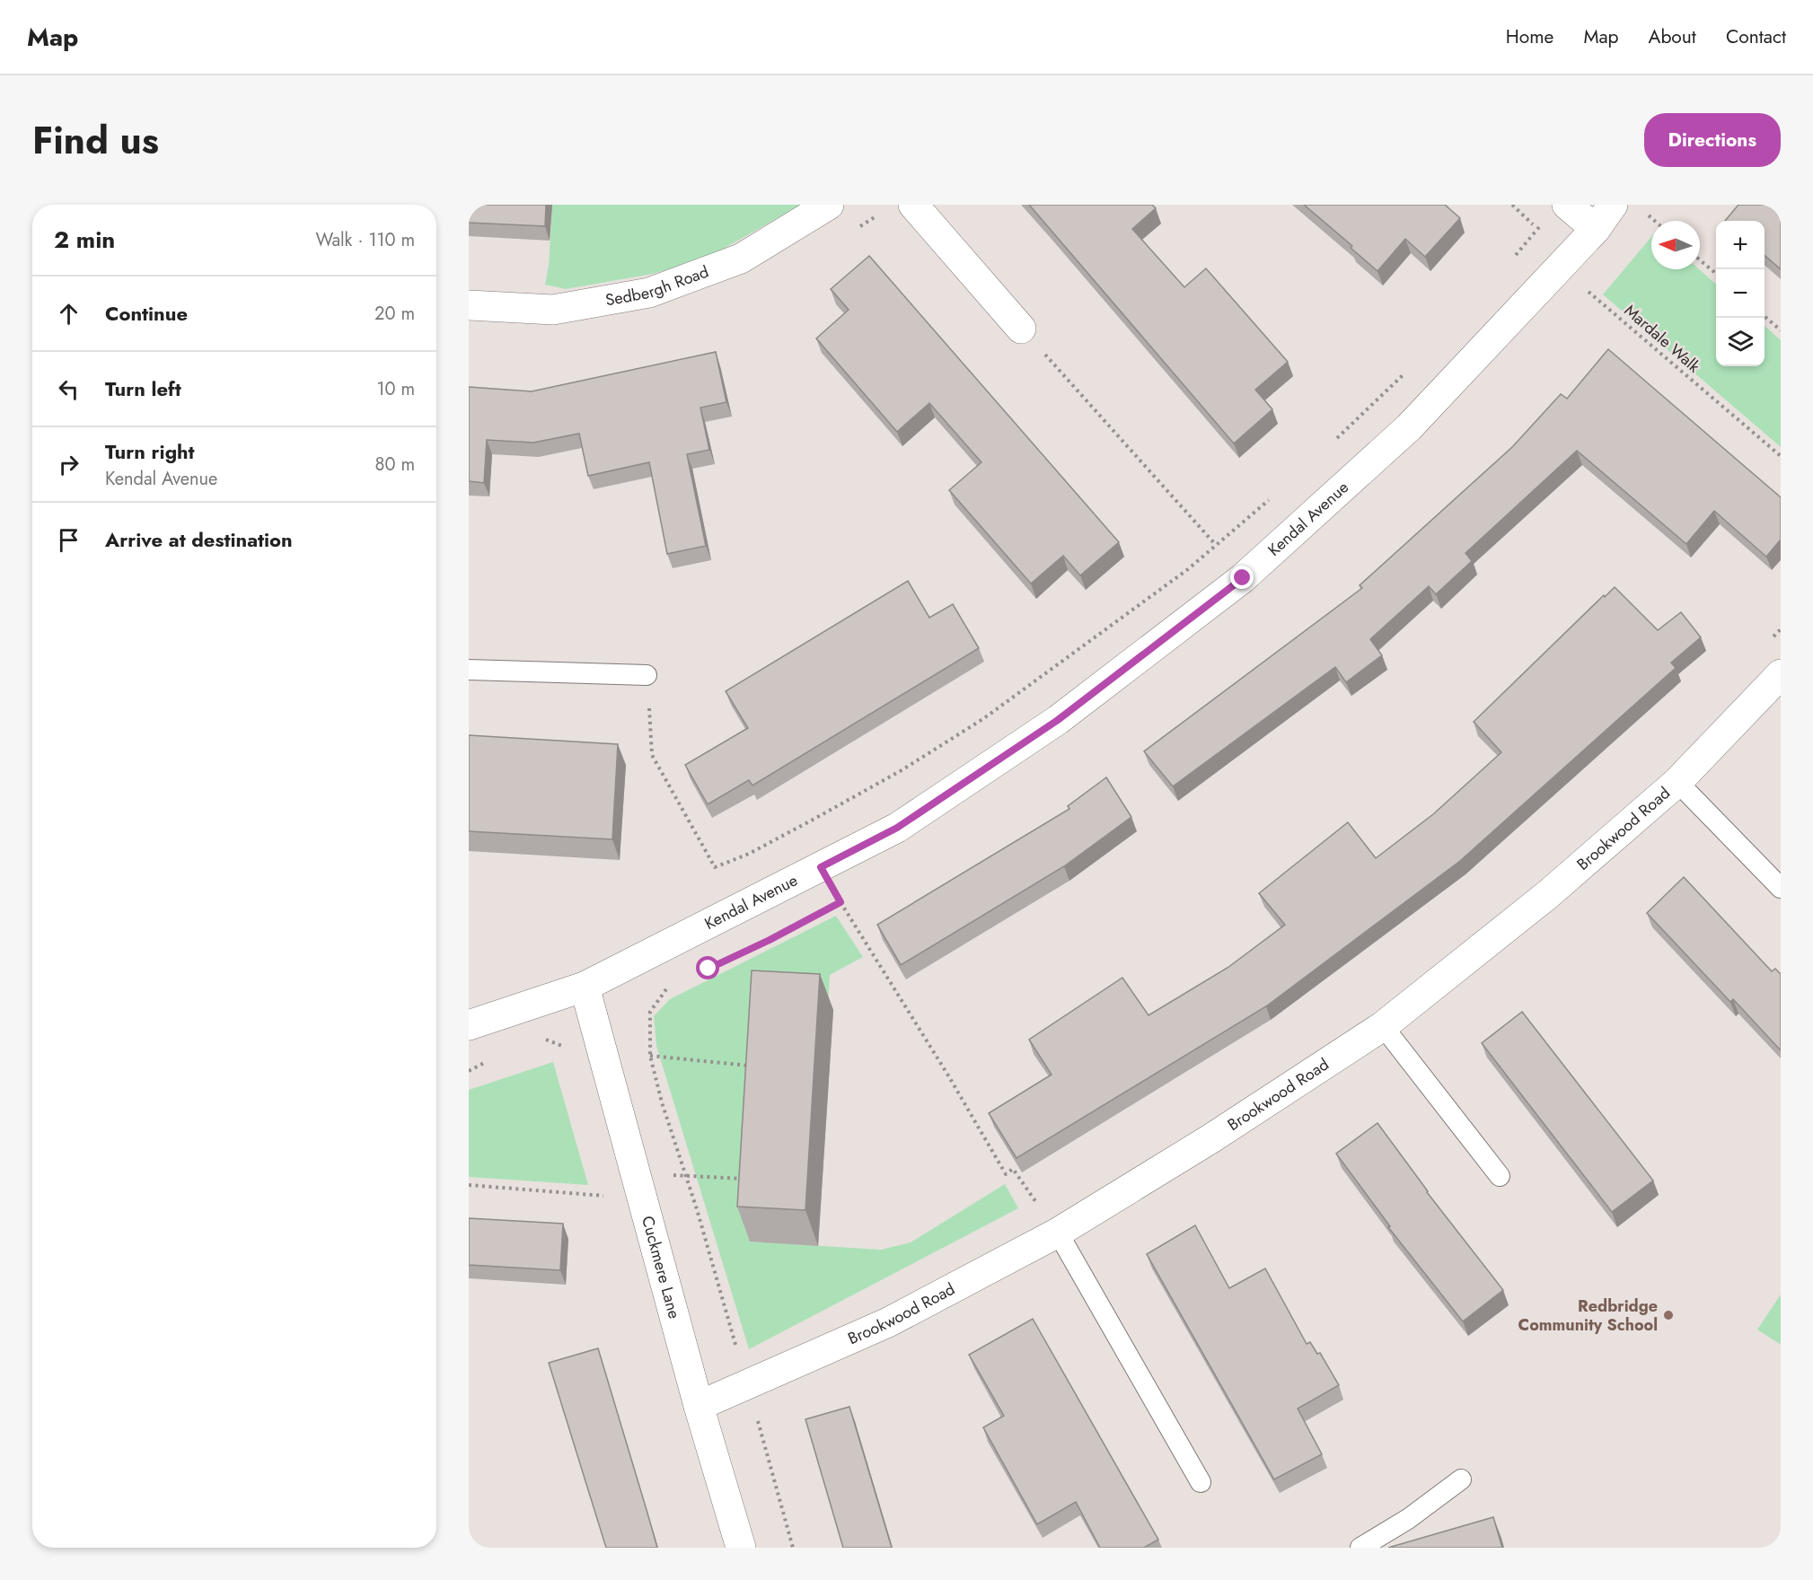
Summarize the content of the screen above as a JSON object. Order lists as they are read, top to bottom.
{
  "streets": {
    "street": [
      "Sedbergh Road",
      "Kendal Avenue",
      "Brookwood Road",
      "Cuckmere Lane"
    ],
    "path": ["Mardale Walk"]
  },
  "crossings": [
    ["Mardale Walk", "Kendal Avenue"],
    ["Kendal Avenue", "Cuckmere Lane"],
    ["Brookwood Road", "Cuckmere Lane"]
  ],
  "places": ["Redbridge Community School"],
  "north": "left",
  "page": {
    "header": "Map",
    "nav": [
      "Home",
      "Map",
      "About",
      "Contact"
    ],
    "title": "Find us",
    "buttons": "Directions",
    "heading": ["2 min", "Walk · 110 m"],
    "map_buttons": ["+", "−"],
    "list": [
      ["Continue", "20 m"],
      ["Turn left", "10 m"],
      ["Turn right", "Kendal Avenue", "80 m"],
      "Arrive at destination"
    ]
  }
}
